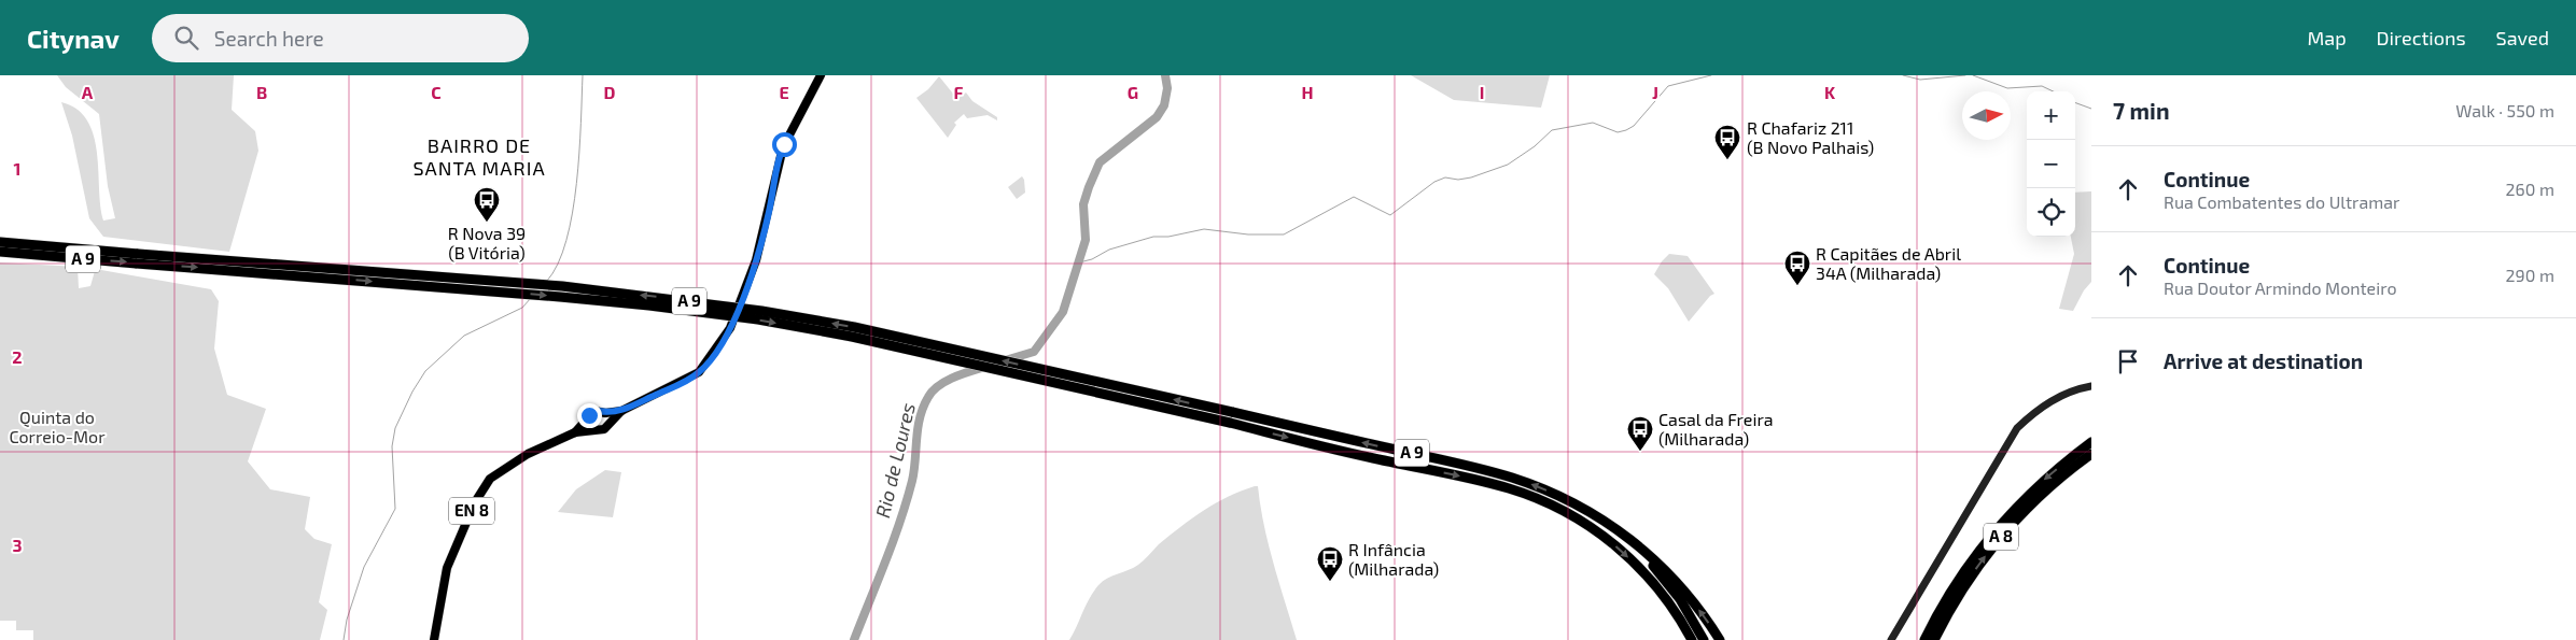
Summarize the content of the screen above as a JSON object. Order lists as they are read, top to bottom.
{
  "streets": {
    "highway": ["A 9", "A 8"],
    "main road": ["EN 8"]
  },
  "districts": ["BAIRRO DE SANTA MARIA"],
  "water": ["Rio de Loures"],
  "parks": ["Quinta do Correio-Mor"],
  "places": {
    "bus stop": [
      "R Chafariz 211 (B Novo Palhais)",
      "R Nova 39 (B Vitória)",
      "R Capitães de Abril 34A (Milharada)",
      "Casal da Freira (Milharada)",
      "R Infância (Milharada)"
    ]
  },
  "north": "right",
  "page": {
    "header": "Citynav",
    "search": "Search here",
    "nav": ["Map", "Directions", "Saved"],
    "heading": ["7 min", "Walk · 550 m"],
    "map_buttons": ["+", "−"],
    "list": [
      ["Continue", "Rua Combatentes do Ultramar", "260 m"],
      ["Continue", "Rua Doutor Armindo Monteiro", "290 m"],
      "Arrive at destination"
    ]
  },
  "grid": {
    "columns": [
      "A",
      "B",
      "C",
      "D",
      "E",
      "F",
      "G",
      "H",
      "I",
      "J",
      "K"
    ],
    "rows": ["1", "2", "3"]
  }
}
